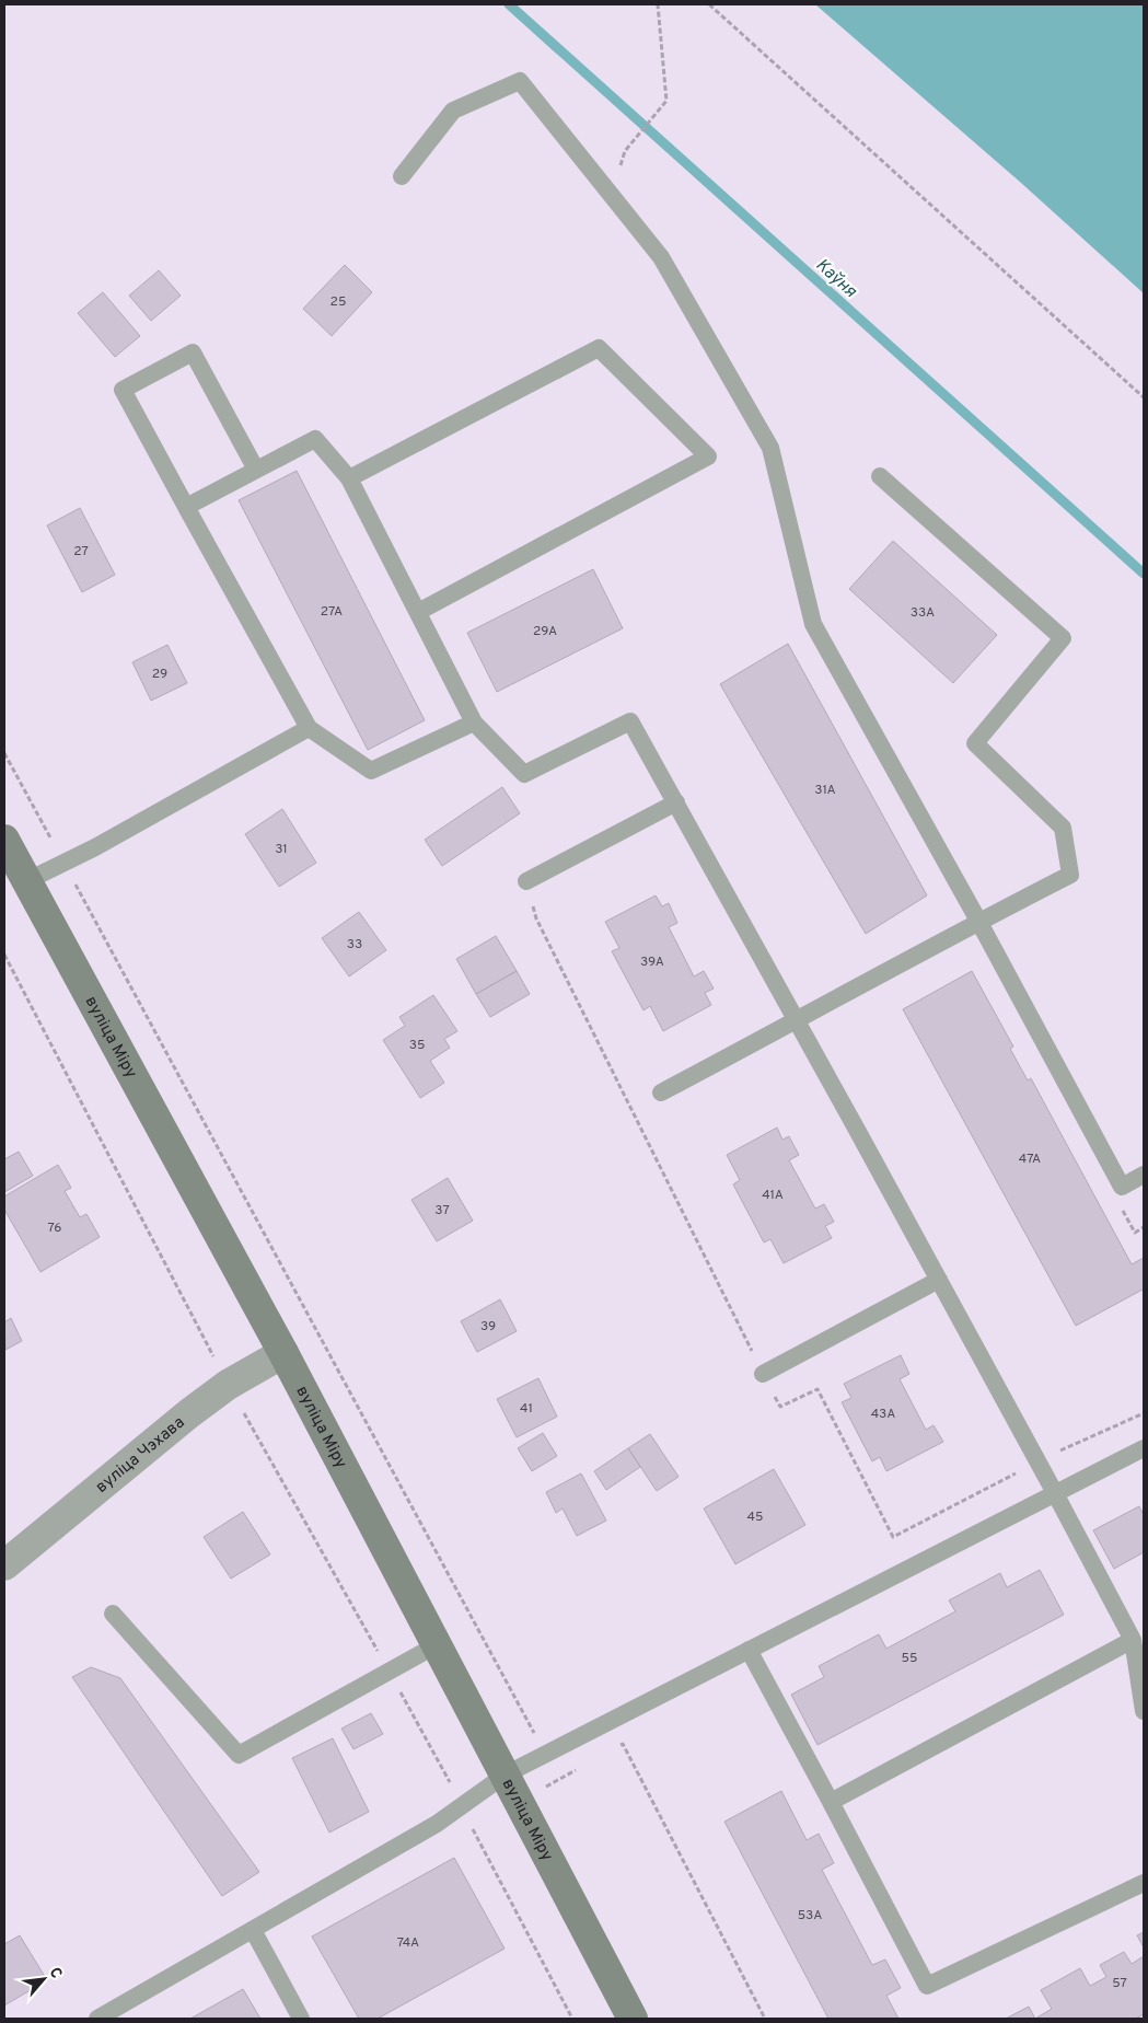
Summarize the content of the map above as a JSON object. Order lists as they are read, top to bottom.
{
  "streets": {
    "main road": ["вуліца Міру"],
    "street": ["вуліца Чэхава"]
  },
  "crossings": [
    ["вуліца Міру", "вуліца Чэхава"]
  ],
  "water": ["Каўня"],
  "house_numbers": [
    "25",
    "27",
    "27А",
    "33А",
    "29А",
    "29",
    "31А",
    "31",
    "33",
    "39А",
    "35",
    "47А",
    "41А",
    "37",
    "76",
    "39",
    "41",
    "43А",
    "45",
    "55",
    "53А",
    "74А",
    "57"
  ],
  "north": "top right"
}
